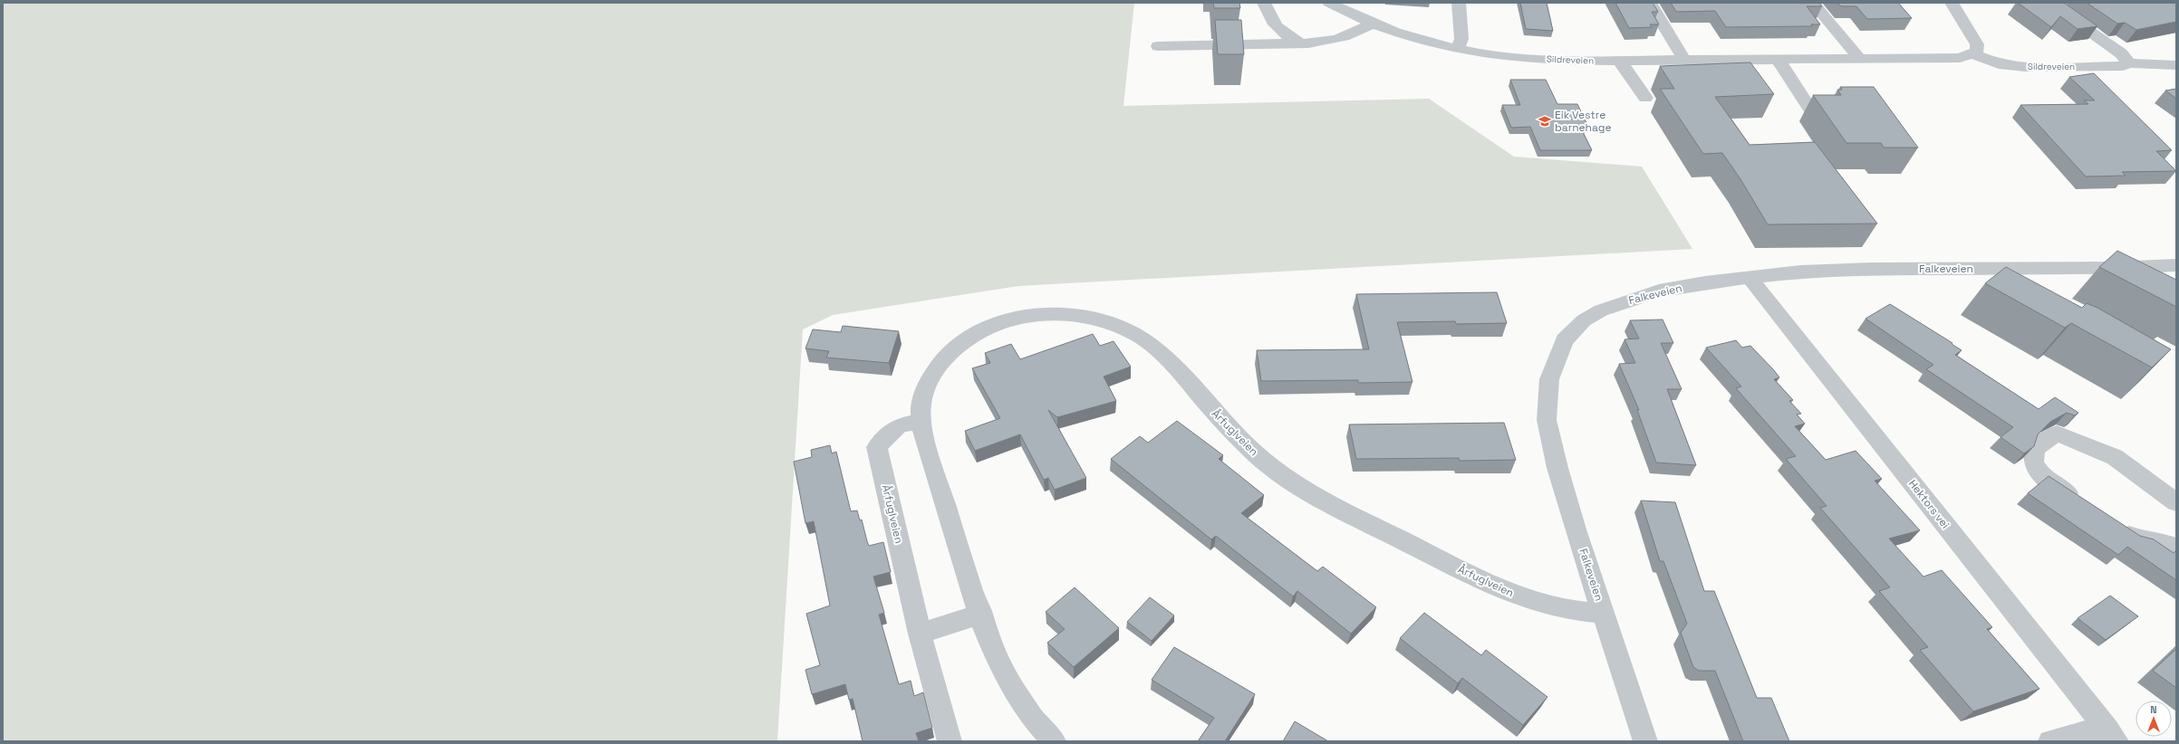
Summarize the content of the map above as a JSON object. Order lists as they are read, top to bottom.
{
  "streets": {
    "street": [
      "Sildreveien",
      "Falkeveien",
      "Årfuglveien",
      "Hektors vei"
    ]
  },
  "crossings": [
    ["Falkeveien", "Årfuglveien"],
    ["Falkeveien", "Hektors vei"]
  ],
  "places": {
    "school or university": ["Eik Vestre barnehage"]
  },
  "north": "top"
}
